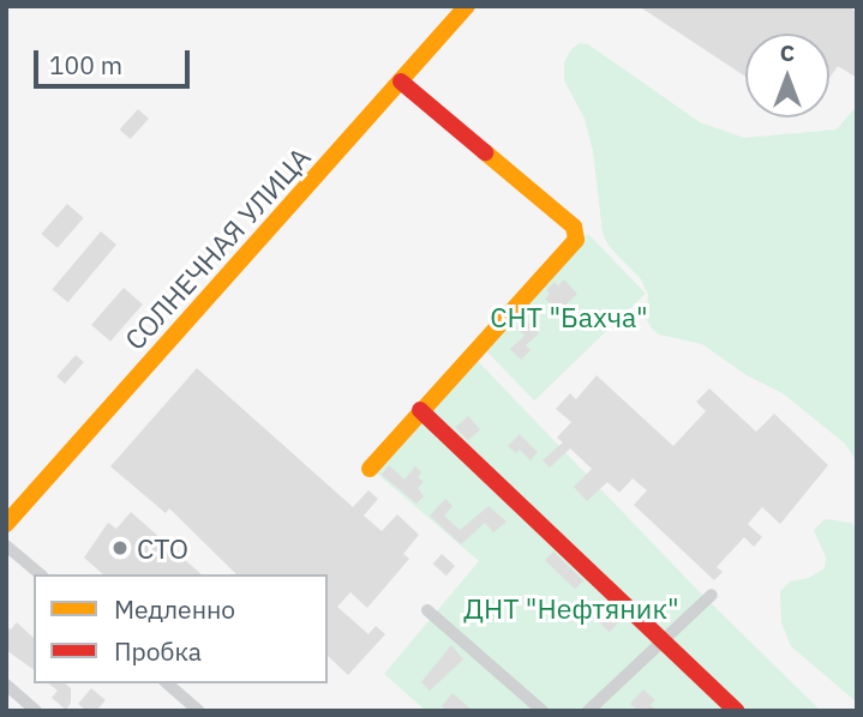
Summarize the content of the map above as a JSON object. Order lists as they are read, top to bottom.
{
  "streets": {
    "street": ["СОЛНЕЧНАЯ УЛИЦА"]
  },
  "parks": ["СНТ \"Бахча\"", "ДНТ \"Нефтяник\""],
  "places": ["СТО"],
  "legend": ["Медленно", "Пробка"],
  "scale_bar": "100 m",
  "north": "top"
}
